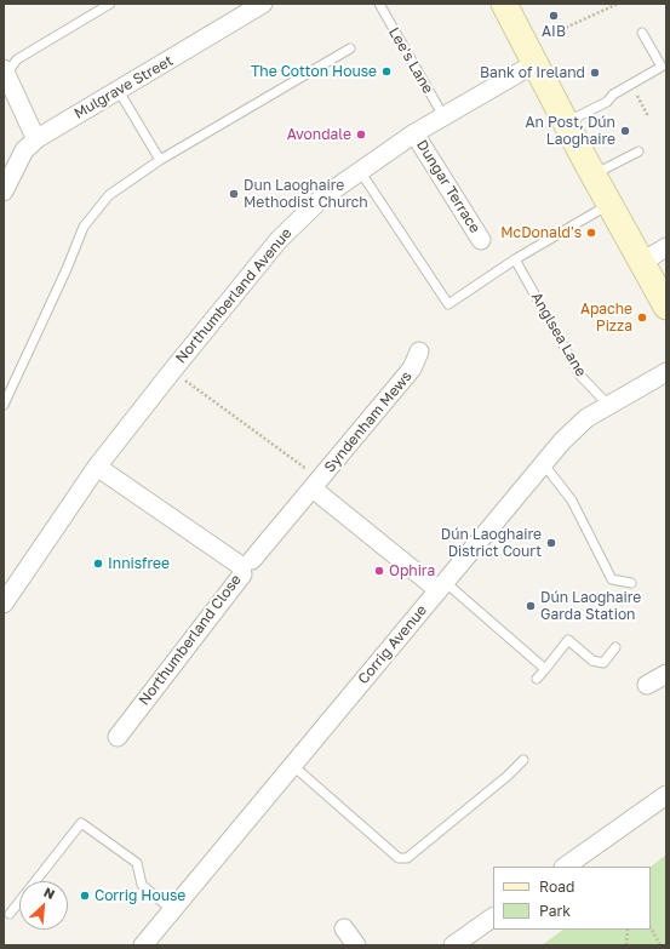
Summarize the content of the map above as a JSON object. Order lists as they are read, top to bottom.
{
  "streets": {
    "street": [
      "Mulgrave Street",
      "Dungar Terrace",
      "Northumberland Avenue",
      "Syndenham Mews",
      "Northumberland Close",
      "Corrig Avenue"
    ],
    "lane": ["Lee's Lane", "Anglsea Lane"]
  },
  "crossings": [
    ["Lee's Lane", "Northumberland Avenue"],
    ["Dungar Terrace", "Northumberland Avenue"],
    ["Northumberland Avenue", "Northumberland Close"],
    ["Anglsea Lane", "Corrig Avenue"]
  ],
  "places": [
    "AIB",
    "The Cotton House",
    "Bank of Ireland",
    "An Post, Dún Laoghaire",
    "Avondale",
    "Dun Laoghaire Methodist Church",
    "McDonald's",
    "Apache Pizza",
    "Dún Laoghaire District Court",
    "Innisfree",
    "Ophira",
    "Dún Laoghaire Garda Station",
    "Corrig House"
  ],
  "legend": ["Road", "Park"],
  "north": "top right"
}
